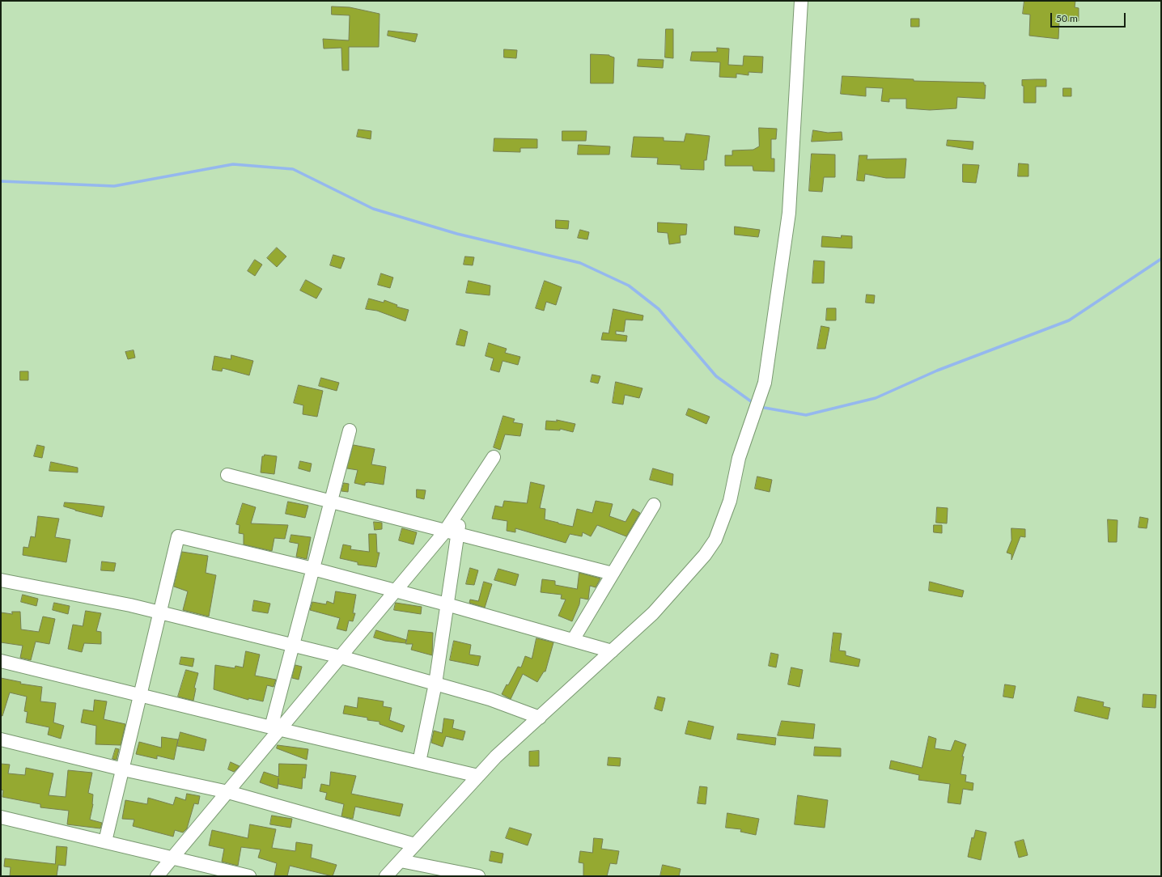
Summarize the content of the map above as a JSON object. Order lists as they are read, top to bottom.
{
  "scale_bar": "50 m"
}
